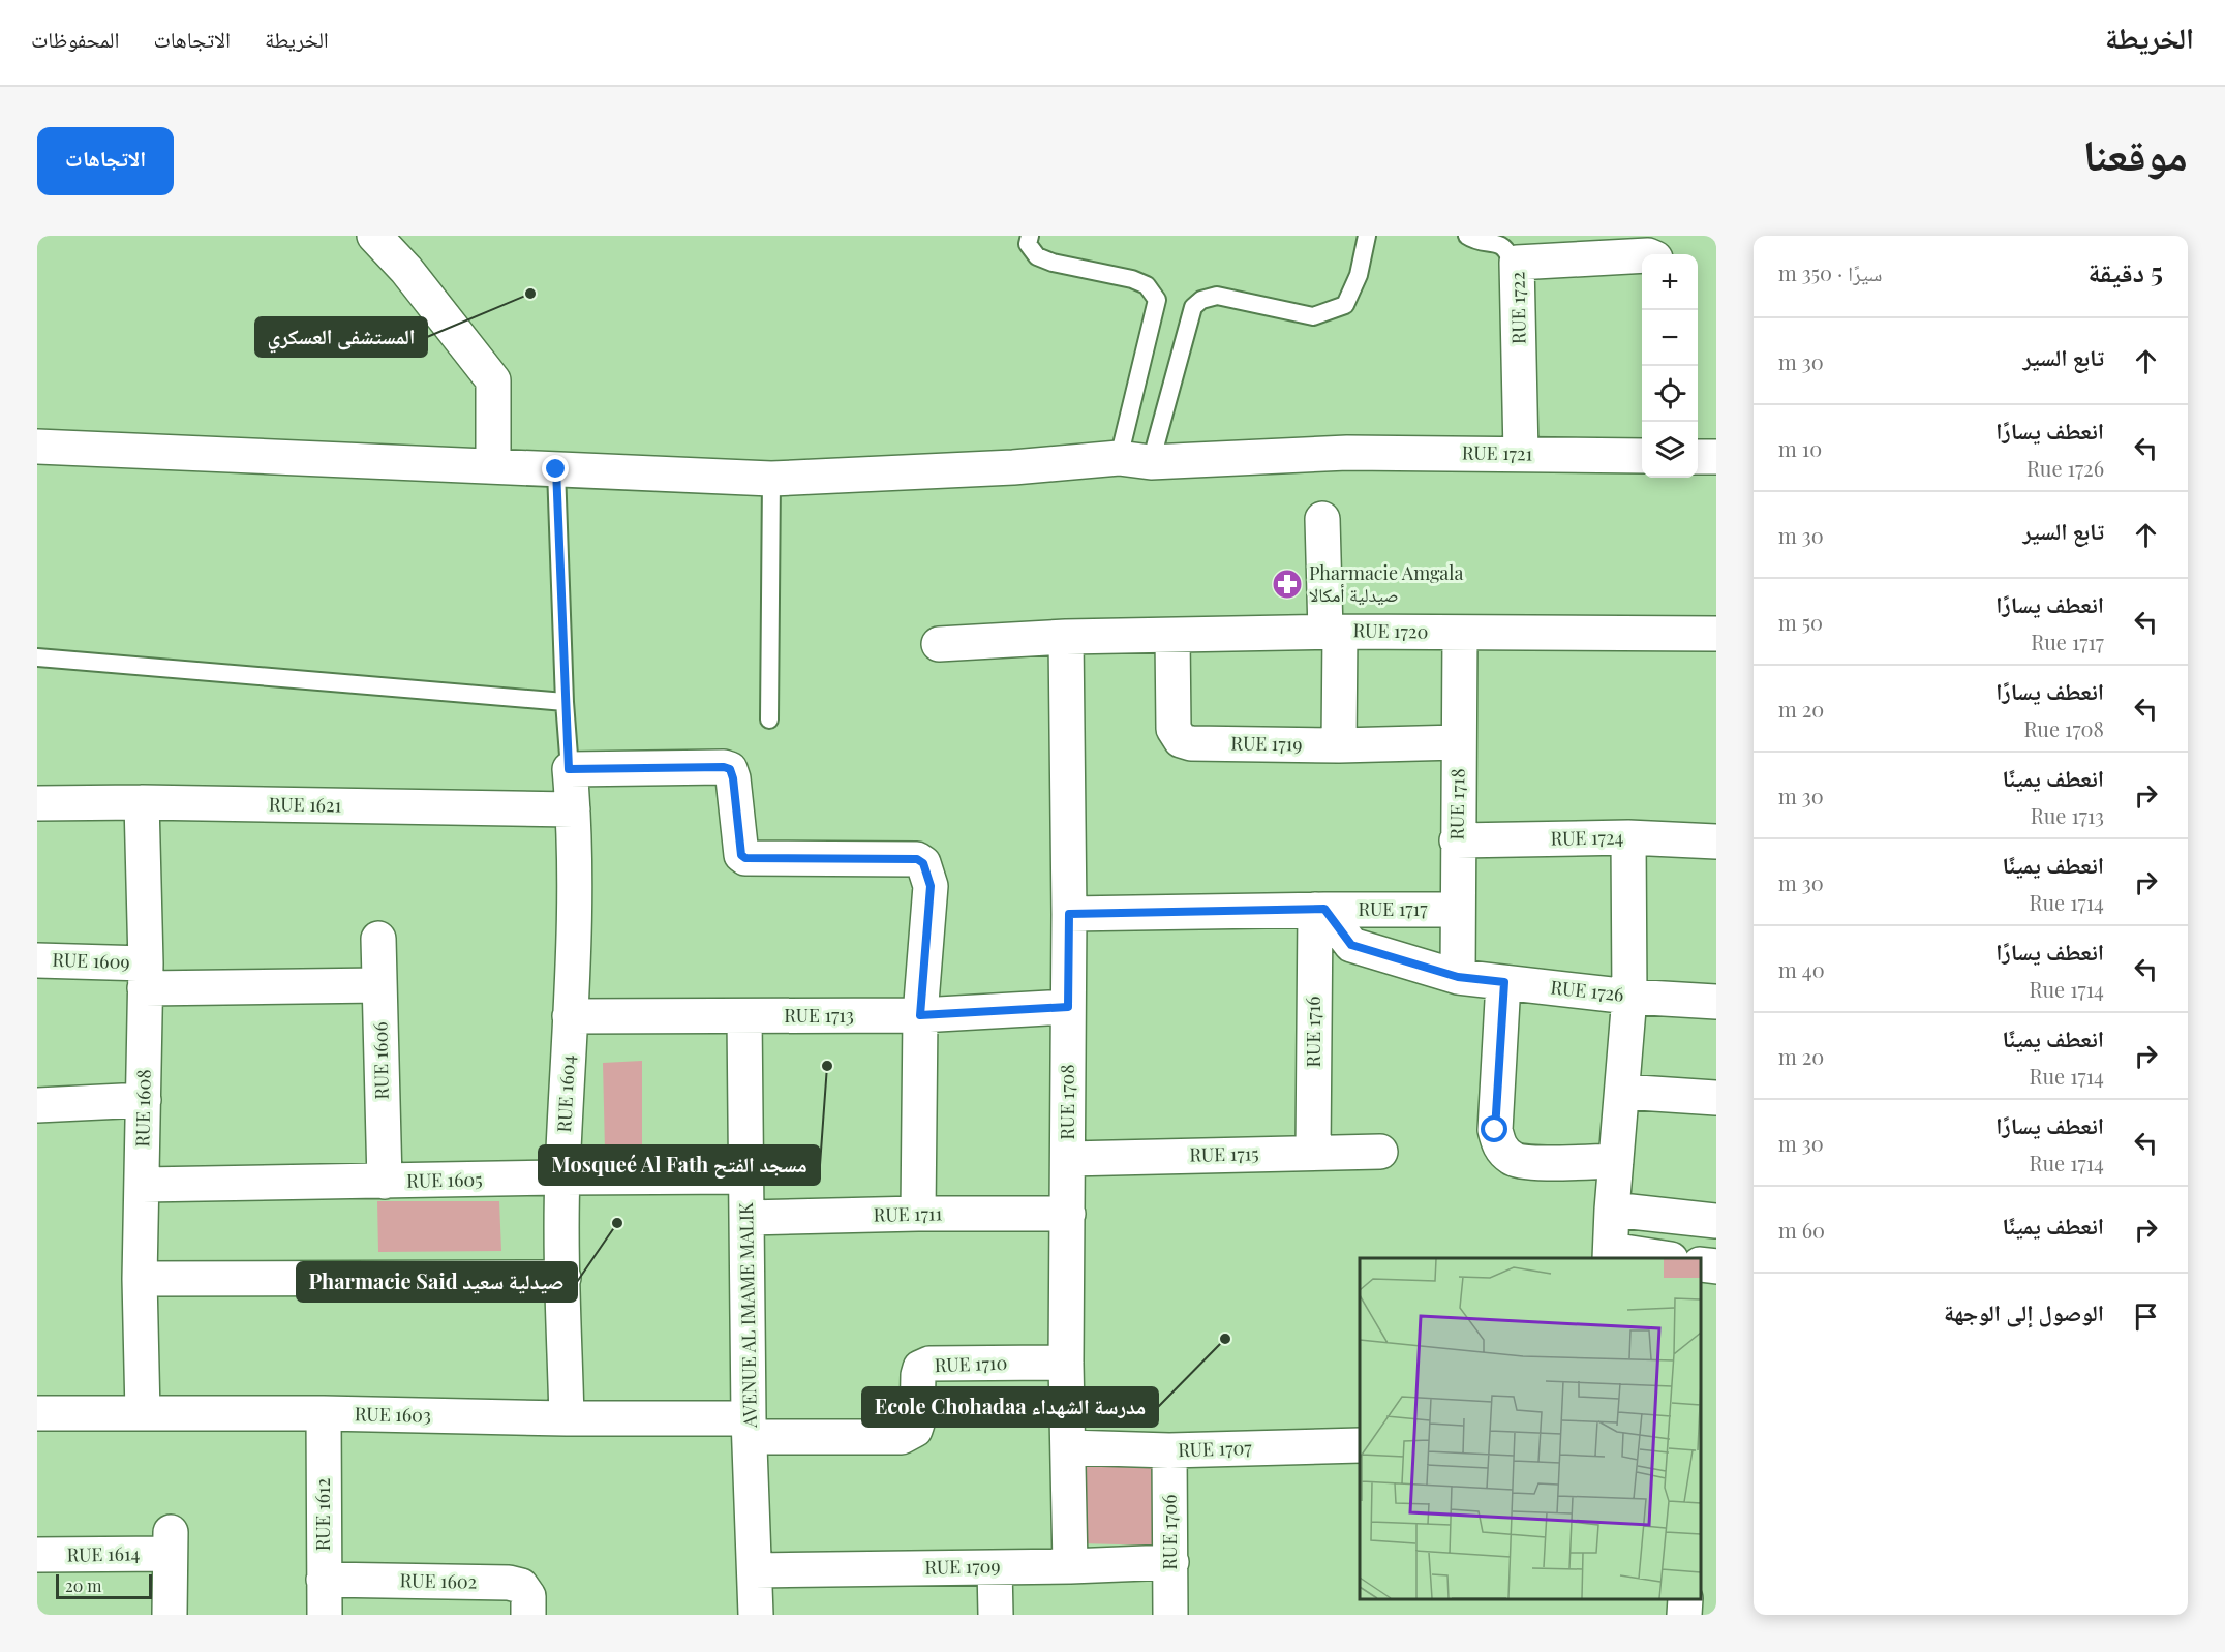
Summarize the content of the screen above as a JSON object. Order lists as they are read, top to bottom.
{
  "streets": {
    "street": [
      "RUE 1722",
      "RUE 1721",
      "RUE 1720",
      "RUE 1719",
      "RUE 1718",
      "RUE 1621",
      "RUE 1724",
      "RUE 1717",
      "RUE 1609",
      "RUE 1726",
      "RUE 1713",
      "RUE 1716",
      "RUE 1606",
      "RUE 1604",
      "RUE 1708",
      "RUE 1608",
      "RUE 1715",
      "RUE 1605",
      "RUE 1711",
      "AVENUE AL IMAME MALIK",
      "RUE 1710",
      "RUE 1603",
      "RUE 1707",
      "RUE 1612",
      "RUE 1706",
      "RUE 1614",
      "RUE 1709",
      "RUE 1602"
    ]
  },
  "crossings": [
    ["RUE 1722", "RUE 1721"],
    ["RUE 1720", "RUE 1719"],
    ["RUE 1720", "RUE 1718"],
    ["RUE 1720", "RUE 1708"],
    ["RUE 1719", "RUE 1718"],
    ["RUE 1718", "RUE 1724"],
    ["RUE 1718", "RUE 1717"],
    ["RUE 1718", "RUE 1726"],
    ["RUE 1621", "RUE 1604"],
    ["RUE 1621", "RUE 1608"],
    ["RUE 1717", "RUE 1726"],
    ["RUE 1717", "RUE 1716"],
    ["RUE 1717", "RUE 1708"],
    ["RUE 1609", "RUE 1606"],
    ["RUE 1609", "RUE 1608"],
    ["RUE 1726", "RUE 1716"],
    ["RUE 1713", "RUE 1604"],
    ["RUE 1713", "RUE 1708"],
    ["RUE 1713", "AVENUE AL IMAME MALIK"],
    ["RUE 1716", "RUE 1715"],
    ["RUE 1606", "RUE 1605"],
    ["RUE 1604", "RUE 1605"],
    ["RUE 1604", "RUE 1603"],
    ["RUE 1708", "RUE 1715"],
    ["RUE 1708", "RUE 1711"],
    ["RUE 1708", "RUE 1710"],
    ["RUE 1708", "RUE 1707"],
    ["RUE 1708", "RUE 1709"],
    ["RUE 1608", "RUE 1605"],
    ["RUE 1608", "RUE 1603"],
    ["RUE 1605", "AVENUE AL IMAME MALIK"],
    ["RUE 1711", "AVENUE AL IMAME MALIK"],
    ["AVENUE AL IMAME MALIK", "RUE 1710"],
    ["AVENUE AL IMAME MALIK", "RUE 1603"],
    ["AVENUE AL IMAME MALIK", "RUE 1709"],
    ["RUE 1710", "RUE 1603"],
    ["RUE 1603", "RUE 1612"],
    ["RUE 1707", "RUE 1706"],
    ["RUE 1612", "RUE 1602"],
    ["RUE 1706", "RUE 1709"]
  ],
  "places": {
    "other": [
      "المستشفى العسكري",
      "Mosqueé Al Fath مسجد الفتح",
      "Pharmacie Said صيدلية سعيد",
      "Ecole Chohadaa مدرسة الشهداء"
    ],
    "pharmacy": ["Pharmacie Amgala صيدلية أمكالا"]
  },
  "scale_bar": "20 m",
  "page": {
    "header": "الخريطة",
    "nav": ["الخريطة", "الاتجاهات", "المحفوظات"],
    "title": "موقعنا",
    "buttons": "الاتجاهات",
    "heading": ["5 دقيقة", "سيرًا · 350 m"],
    "map_buttons": ["+", "−"],
    "list": [
      ["تابع السير", "30 m"],
      ["انعطف يسارًا", "Rue 1726", "10 m"],
      ["تابع السير", "30 m"],
      ["انعطف يسارًا", "Rue 1717", "50 m"],
      ["انعطف يسارًا", "Rue 1708", "20 m"],
      ["انعطف يمينًا", "Rue 1713", "30 m"],
      ["انعطف يمينًا", "Rue 1714", "30 m"],
      ["انعطف يسارًا", "Rue 1714", "40 m"],
      ["انعطف يمينًا", "Rue 1714", "20 m"],
      ["انعطف يسارًا", "Rue 1714", "30 m"],
      ["انعطف يمينًا", "60 m"],
      "الوصول إلى الوجهة"
    ],
    "scale": "20 m"
  }
}
